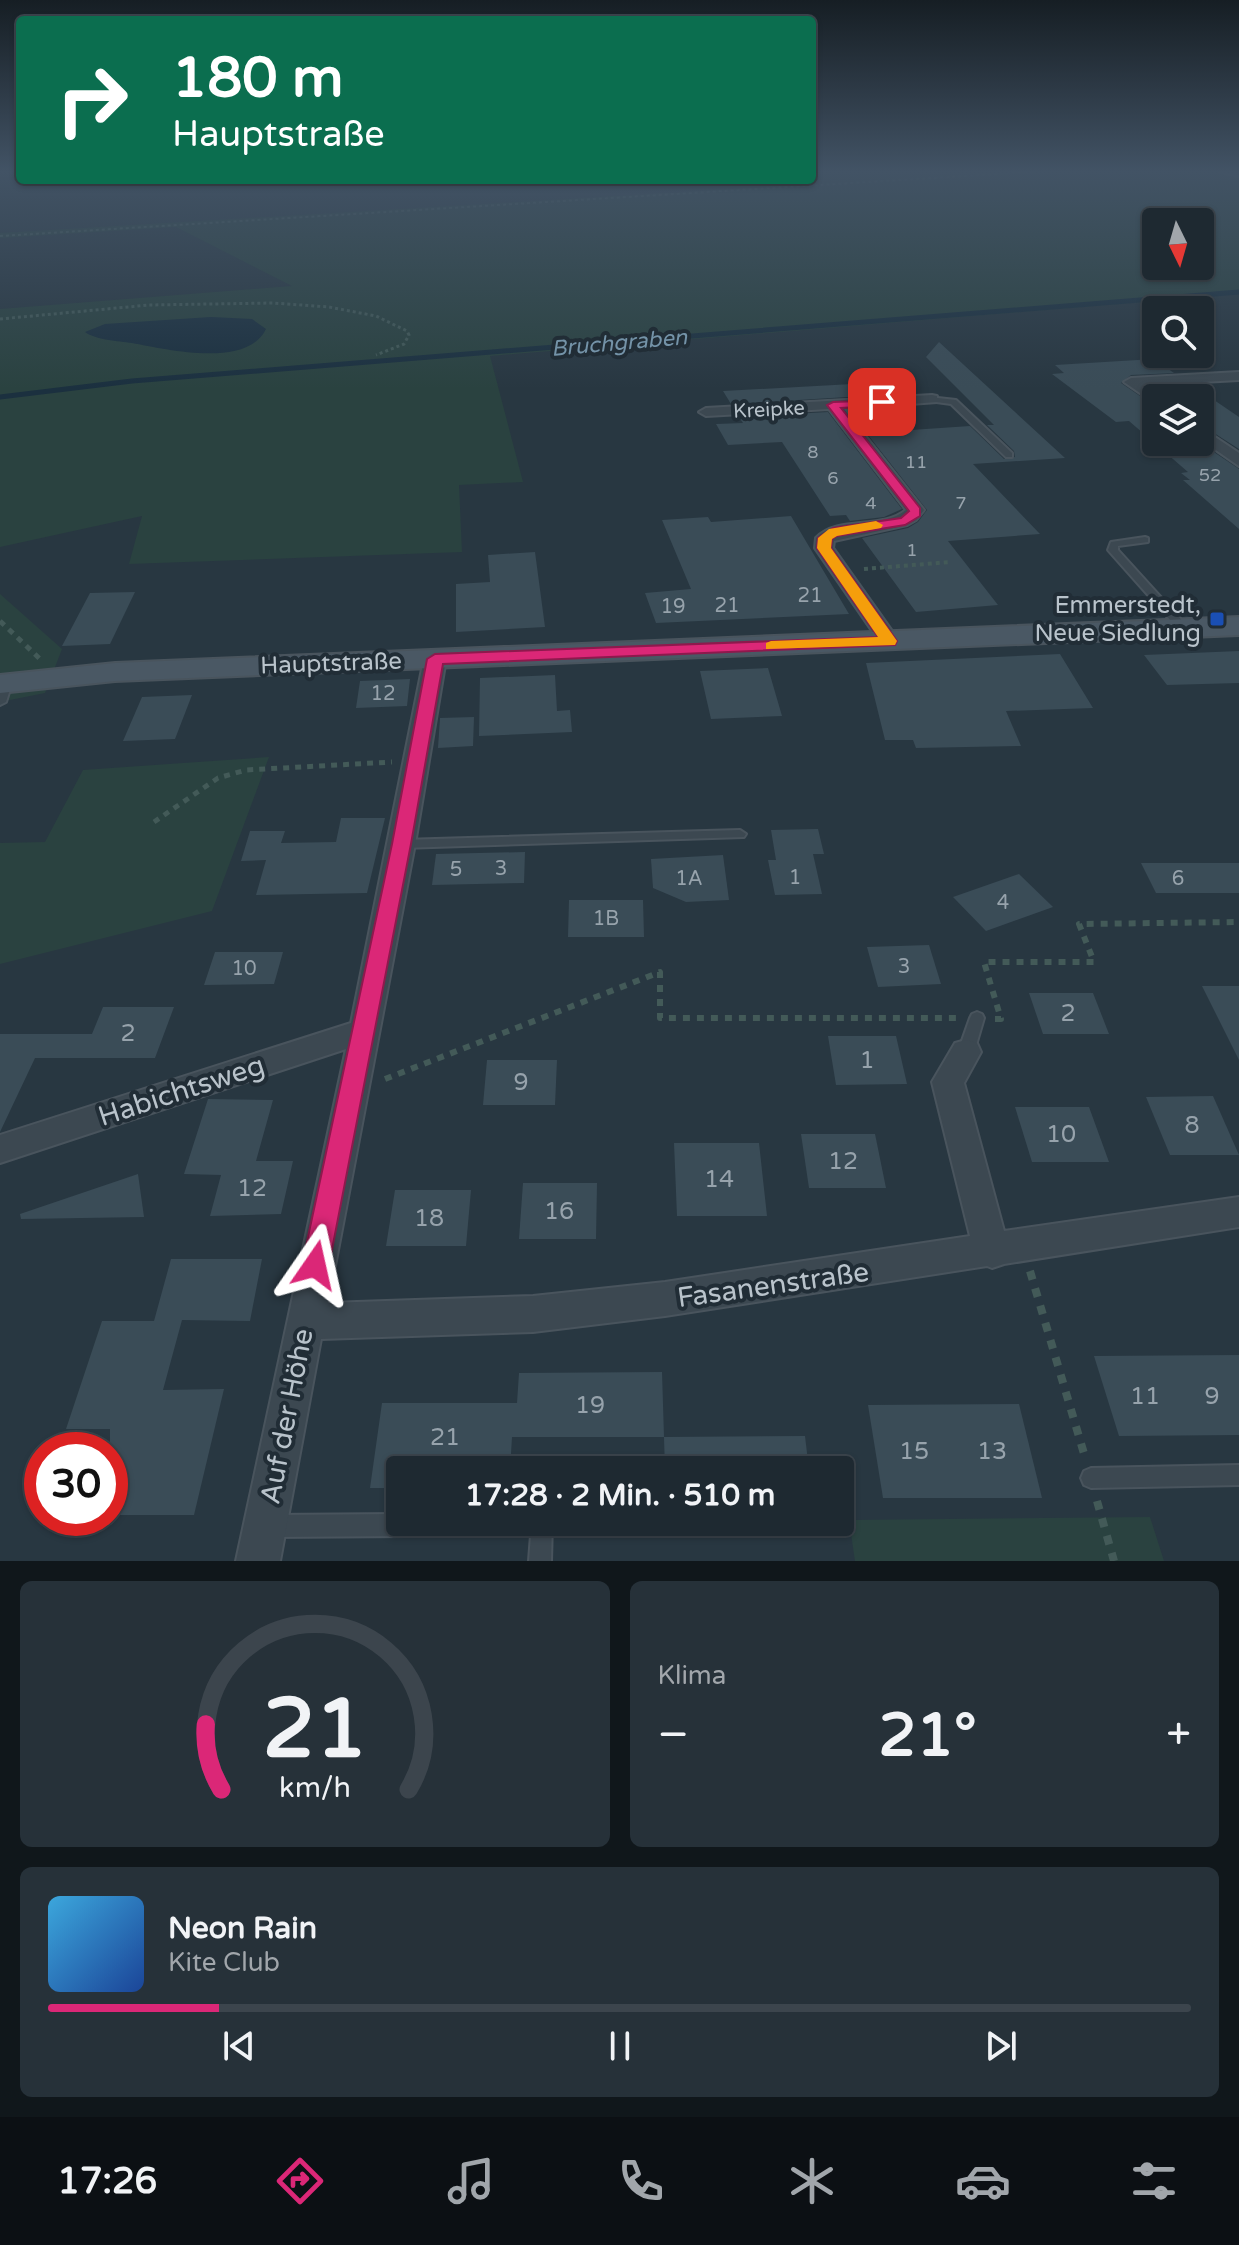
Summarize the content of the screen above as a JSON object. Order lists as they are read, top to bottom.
{
  "streets": {
    "main road": ["Hauptstraße"],
    "street": [
      "Kreipke",
      "Habichtsweg",
      "Fasanenstraße",
      "Auf der Höhe"
    ]
  },
  "crossings": [
    ["Kreipke", "Hauptstraße"],
    ["Hauptstraße", "Auf der Höhe"],
    ["Habichtsweg", "Auf der Höhe"],
    ["Fasanenstraße", "Auf der Höhe"]
  ],
  "water": ["Bruchgraben"],
  "places": {
    "transit": ["Emmerstedt, Neue Siedlung"]
  },
  "house_numbers": [
    "8",
    "11",
    "52",
    "6",
    "4",
    "7",
    "1",
    "21",
    "21",
    "19",
    "12",
    "3",
    "5",
    "1",
    "1A",
    "6",
    "4",
    "1B",
    "3",
    "10",
    "2",
    "2",
    "1",
    "9",
    "8",
    "10",
    "12",
    "14",
    "12",
    "16",
    "18",
    "11",
    "9",
    "19",
    "21",
    "15",
    "13"
  ],
  "north": "bottom",
  "page": {
    "turn": ["180 m", "Hauptstraße"],
    "limit": "30",
    "trip": "17:28 · 2 Min. · 510 m",
    "tile": "Klima",
    "heat": ["−", "21°", "+"],
    "song": ["Neon Rain", "Kite Club"],
    "tabs": "17:26",
    "gauge": ["21", "km/h"]
  }
}
